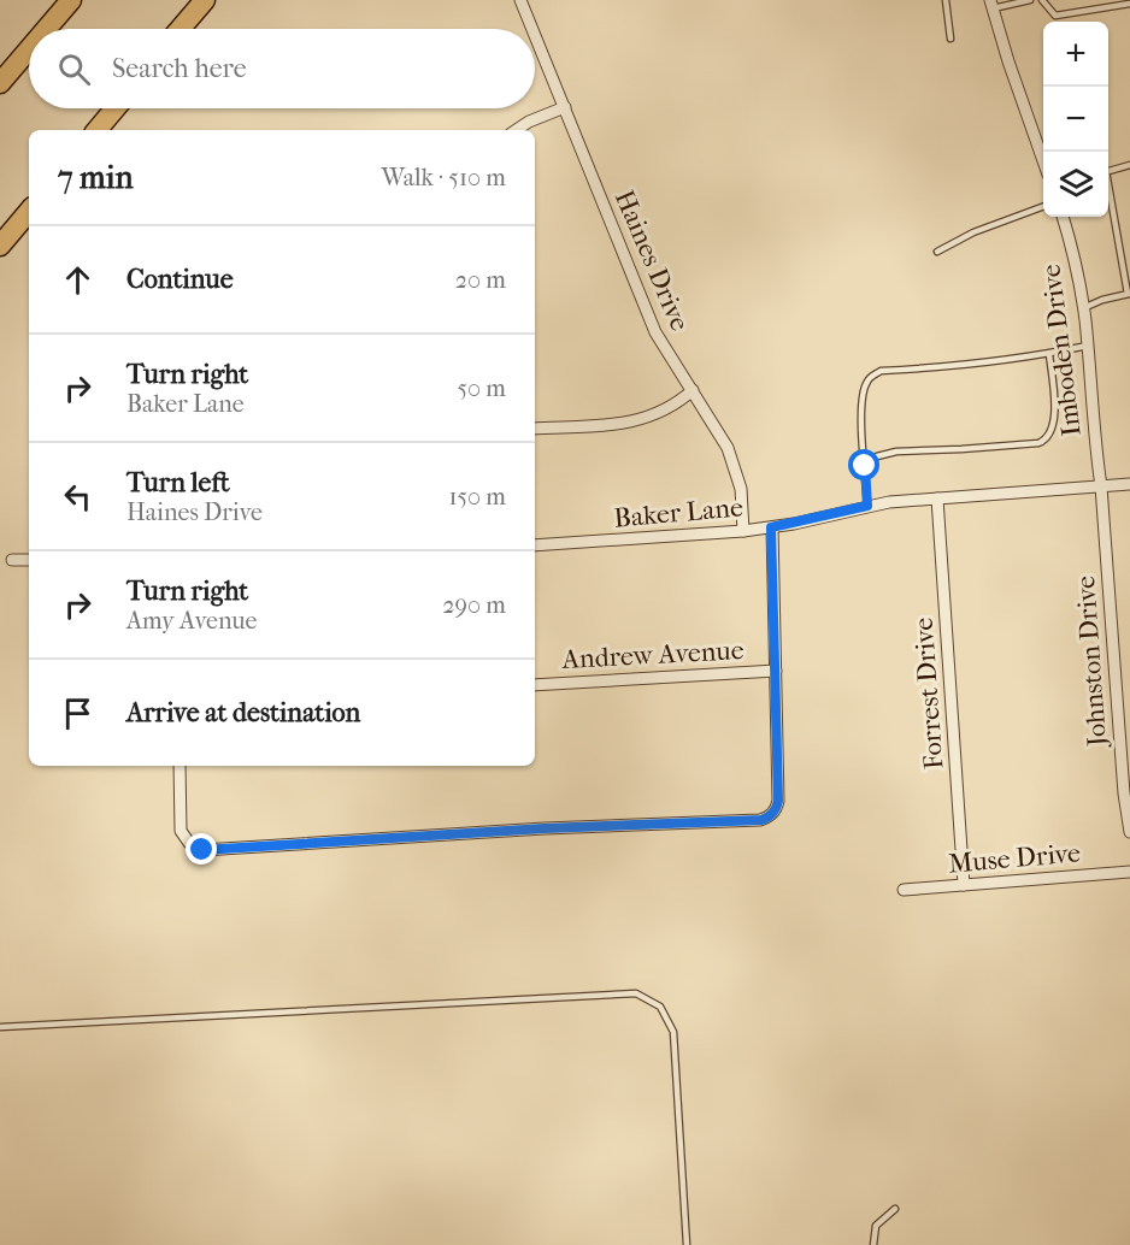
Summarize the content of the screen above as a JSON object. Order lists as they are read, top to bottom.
{
  "streets": {
    "street": [
      "Haines Drive",
      "Imboden Drive",
      "Baker Lane",
      "Andrew Avenue",
      "Johnston Drive",
      "Forrest Drive",
      "Muse Drive"
    ]
  },
  "crossings": [
    ["Haines Drive", "Baker Lane"],
    ["Imboden Drive", "Baker Lane"],
    ["Imboden Drive", "Johnston Drive"],
    ["Baker Lane", "Johnston Drive"],
    ["Baker Lane", "Forrest Drive"],
    ["Forrest Drive", "Muse Drive"]
  ],
  "page": {
    "map_buttons": ["+", "−"],
    "search": "Search here",
    "heading": ["7 min", "Walk · 510 m"],
    "list": [
      ["Continue", "20 m"],
      ["Turn right", "Baker Lane", "50 m"],
      ["Turn left", "Haines Drive", "150 m"],
      ["Turn right", "Amy Avenue", "290 m"],
      "Arrive at destination"
    ]
  }
}
